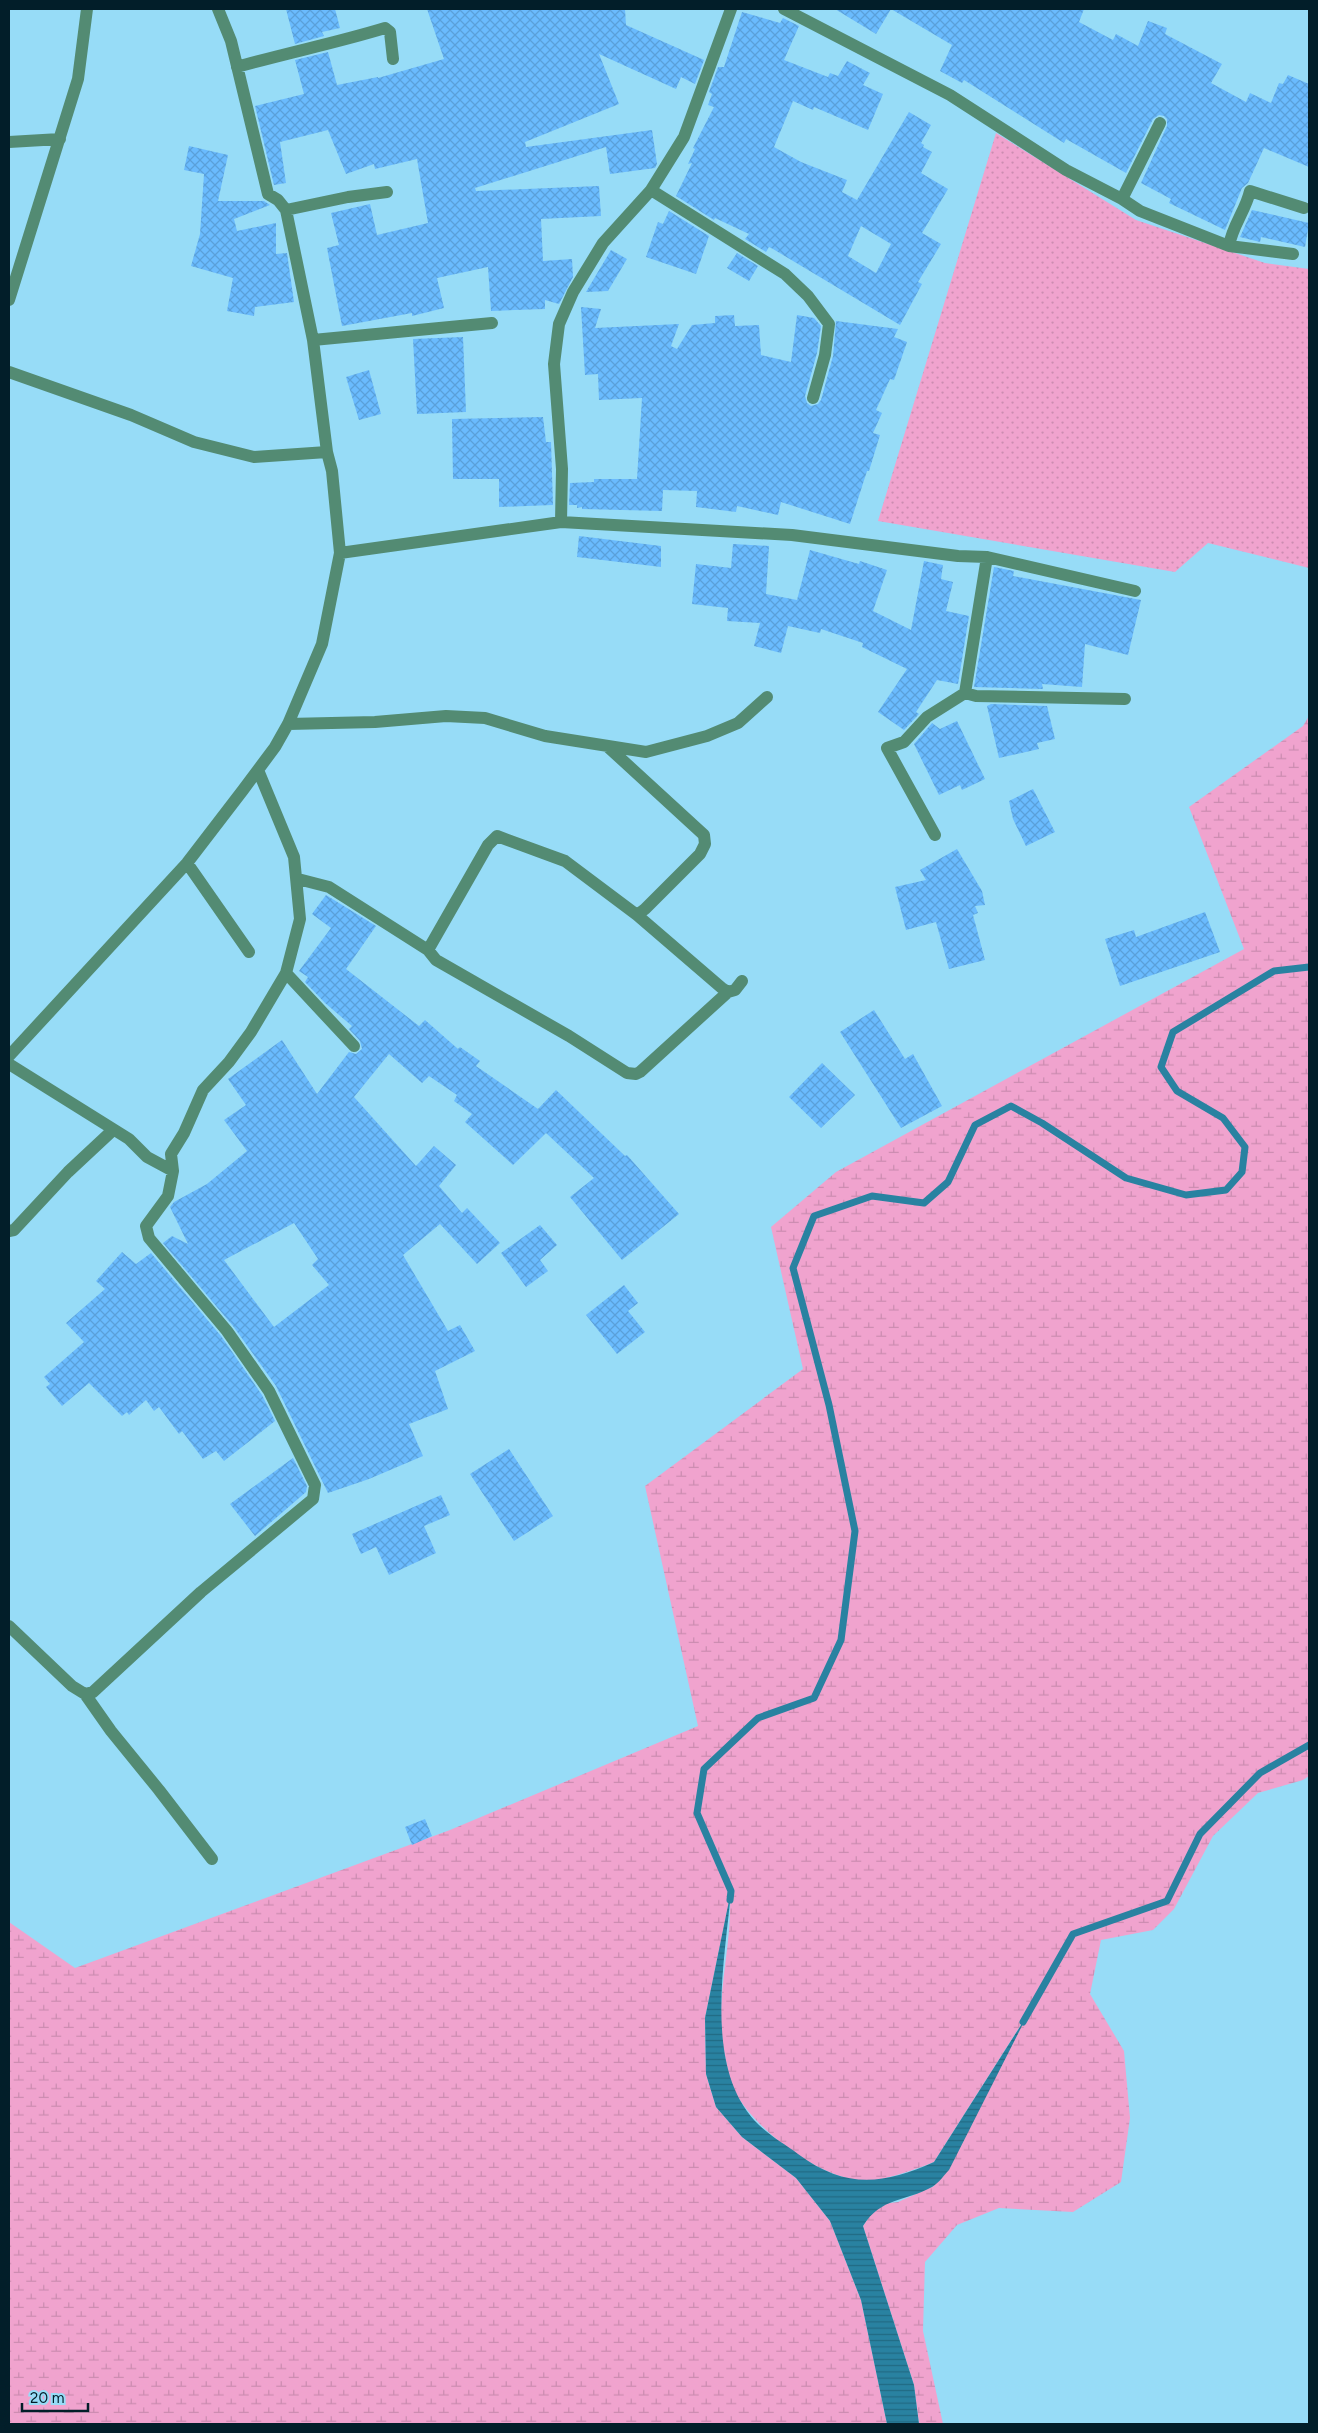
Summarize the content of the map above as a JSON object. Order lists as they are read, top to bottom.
{
  "scale_bar": "20 m"
}
